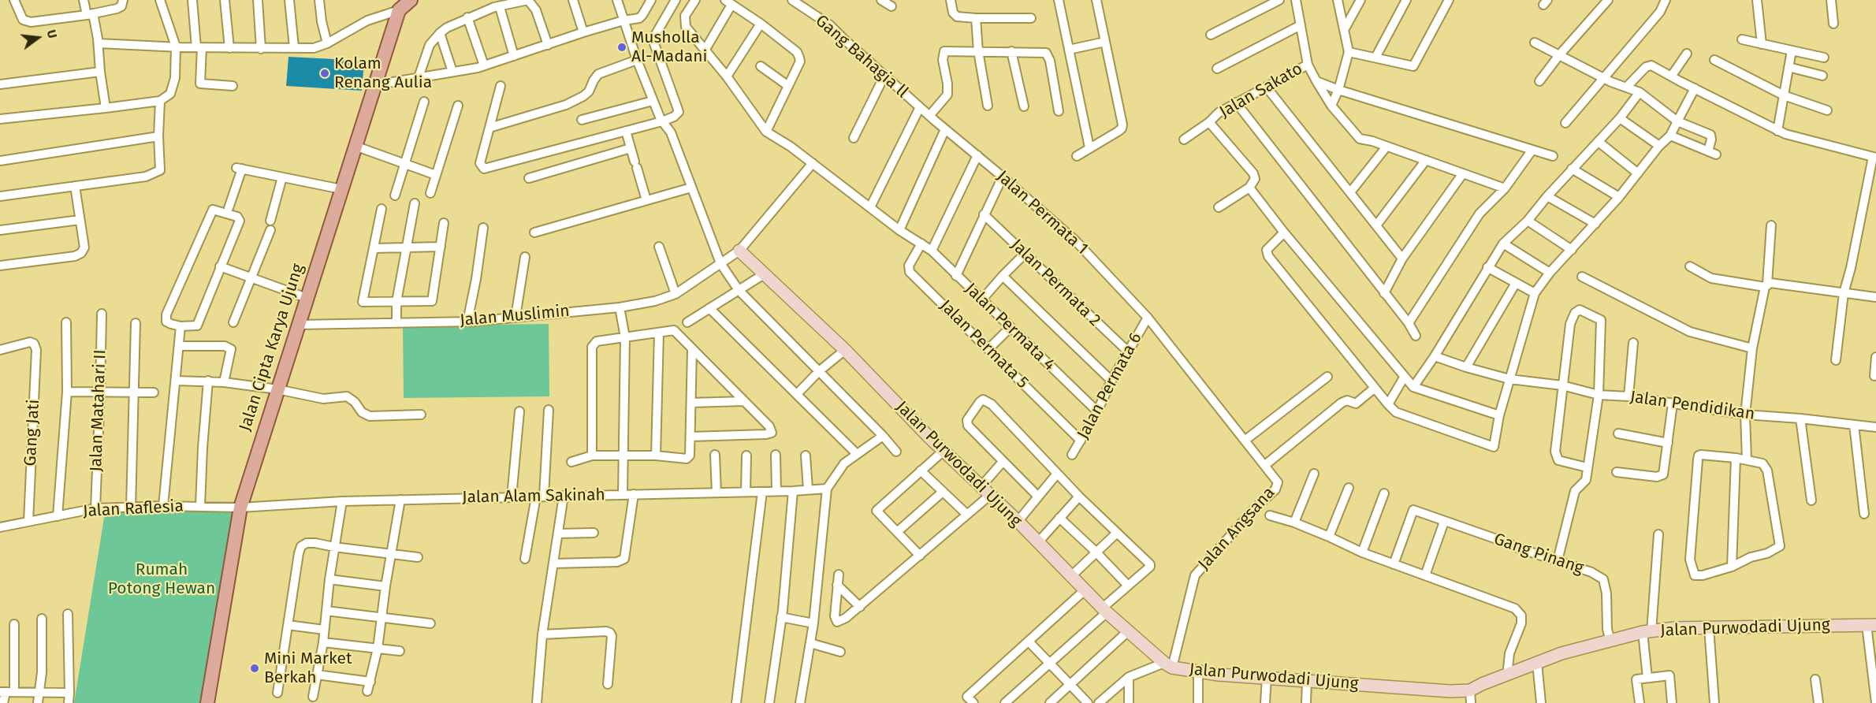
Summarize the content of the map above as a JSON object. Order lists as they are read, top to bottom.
{
  "streets": {
    "main road": ["Jalan Cipta Karya Ujung"],
    "street": [
      "Gang Bahagia ll",
      "Jalan Sakato",
      "Jalan Permata 1",
      "Jalan Permata 2",
      "Jalan Muslimin",
      "Jalan Permata 4",
      "Jalan Permata 5",
      "Jalan Permata 6",
      "Jalan Pendidikan",
      "Jalan Matahari II",
      "Gang Jati",
      "Jalan Purwodadi Ujung",
      "Jalan Alam Sakinah",
      "Jalan Raflesia",
      "Jalan Angsana",
      "Gang Pinang"
    ]
  },
  "crossings": [
    ["Gang Bahagia ll", "Jalan Permata 1"],
    ["Jalan Permata 1", "Jalan Permata 6"],
    ["Jalan Permata 1", "Jalan Angsana"],
    ["Jalan Permata 2", "Jalan Permata 6"],
    ["Jalan Muslimin", "Jalan Cipta Karya Ujung"],
    ["Jalan Permata 4", "Jalan Permata 5"],
    ["Jalan Permata 4", "Jalan Permata 6"],
    ["Jalan Permata 5", "Jalan Permata 6"],
    ["Jalan Cipta Karya Ujung", "Jalan Alam Sakinah"],
    ["Jalan Cipta Karya Ujung", "Jalan Raflesia"],
    ["Jalan Permata 6", "Jalan Angsana"],
    ["Jalan Matahari II", "Jalan Raflesia"],
    ["Gang Jati", "Jalan Raflesia"],
    ["Jalan Purwodadi Ujung", "Jalan Angsana"],
    ["Jalan Purwodadi Ujung", "Gang Pinang"],
    ["Jalan Alam Sakinah", "Jalan Raflesia"]
  ],
  "parks": ["Rumah Potong Hewan"],
  "places": ["Musholla Al-Madani", "Kolam Renang Aulia", "Mini Market Berkah"],
  "north": "right"
}
